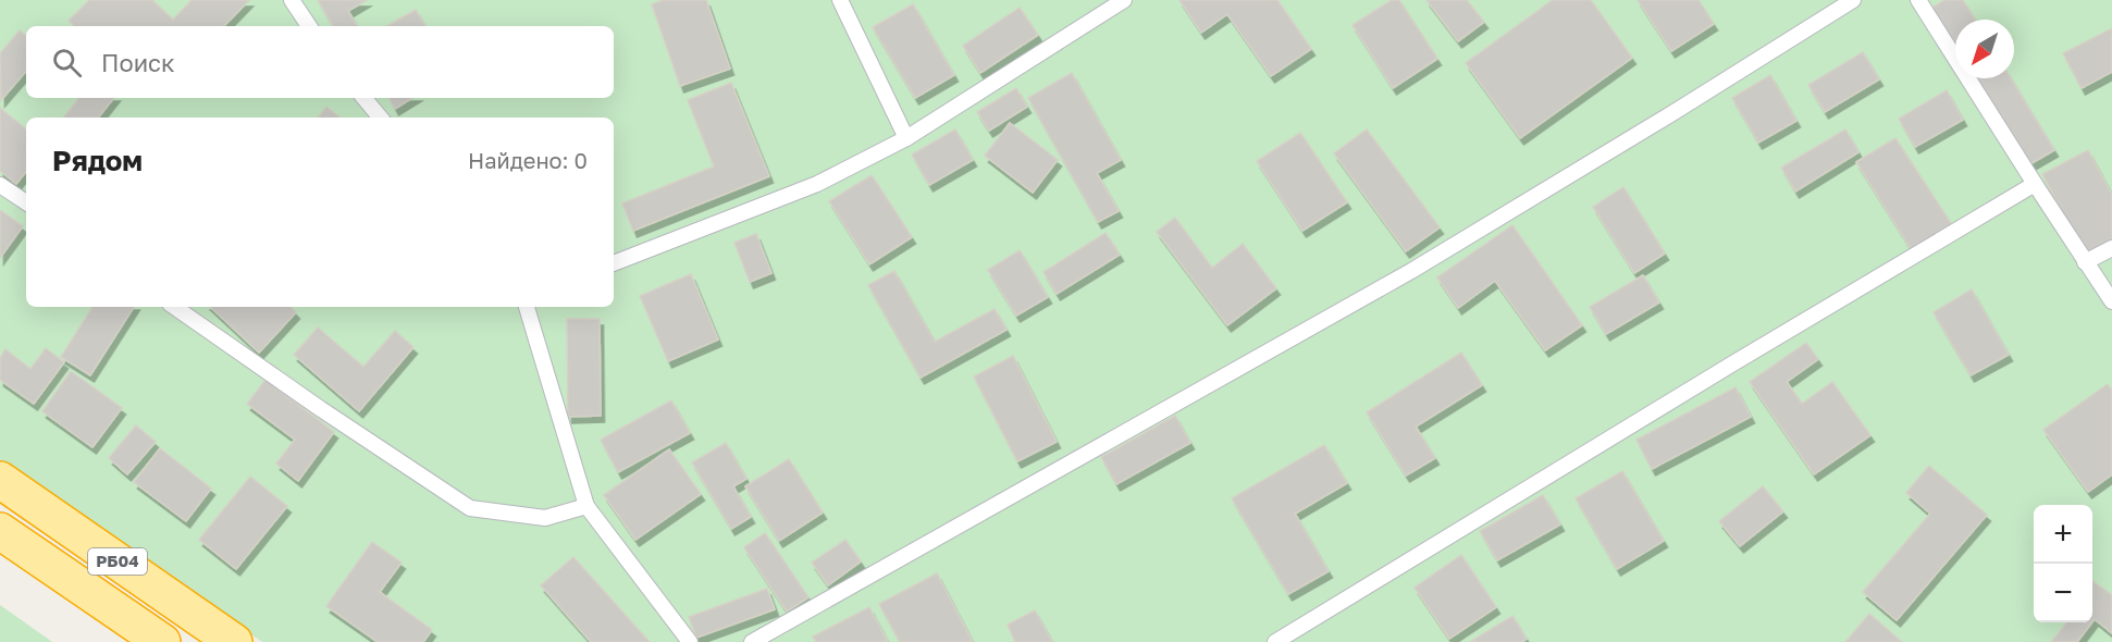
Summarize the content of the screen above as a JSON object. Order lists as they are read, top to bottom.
{
  "streets": {
    "highway": ["РБ04"]
  },
  "north": "bottom left",
  "page": {
    "search": "Поиск",
    "heading": ["Рядом", "Найдено: 0"],
    "map_buttons": ["+", "−"]
  }
}
